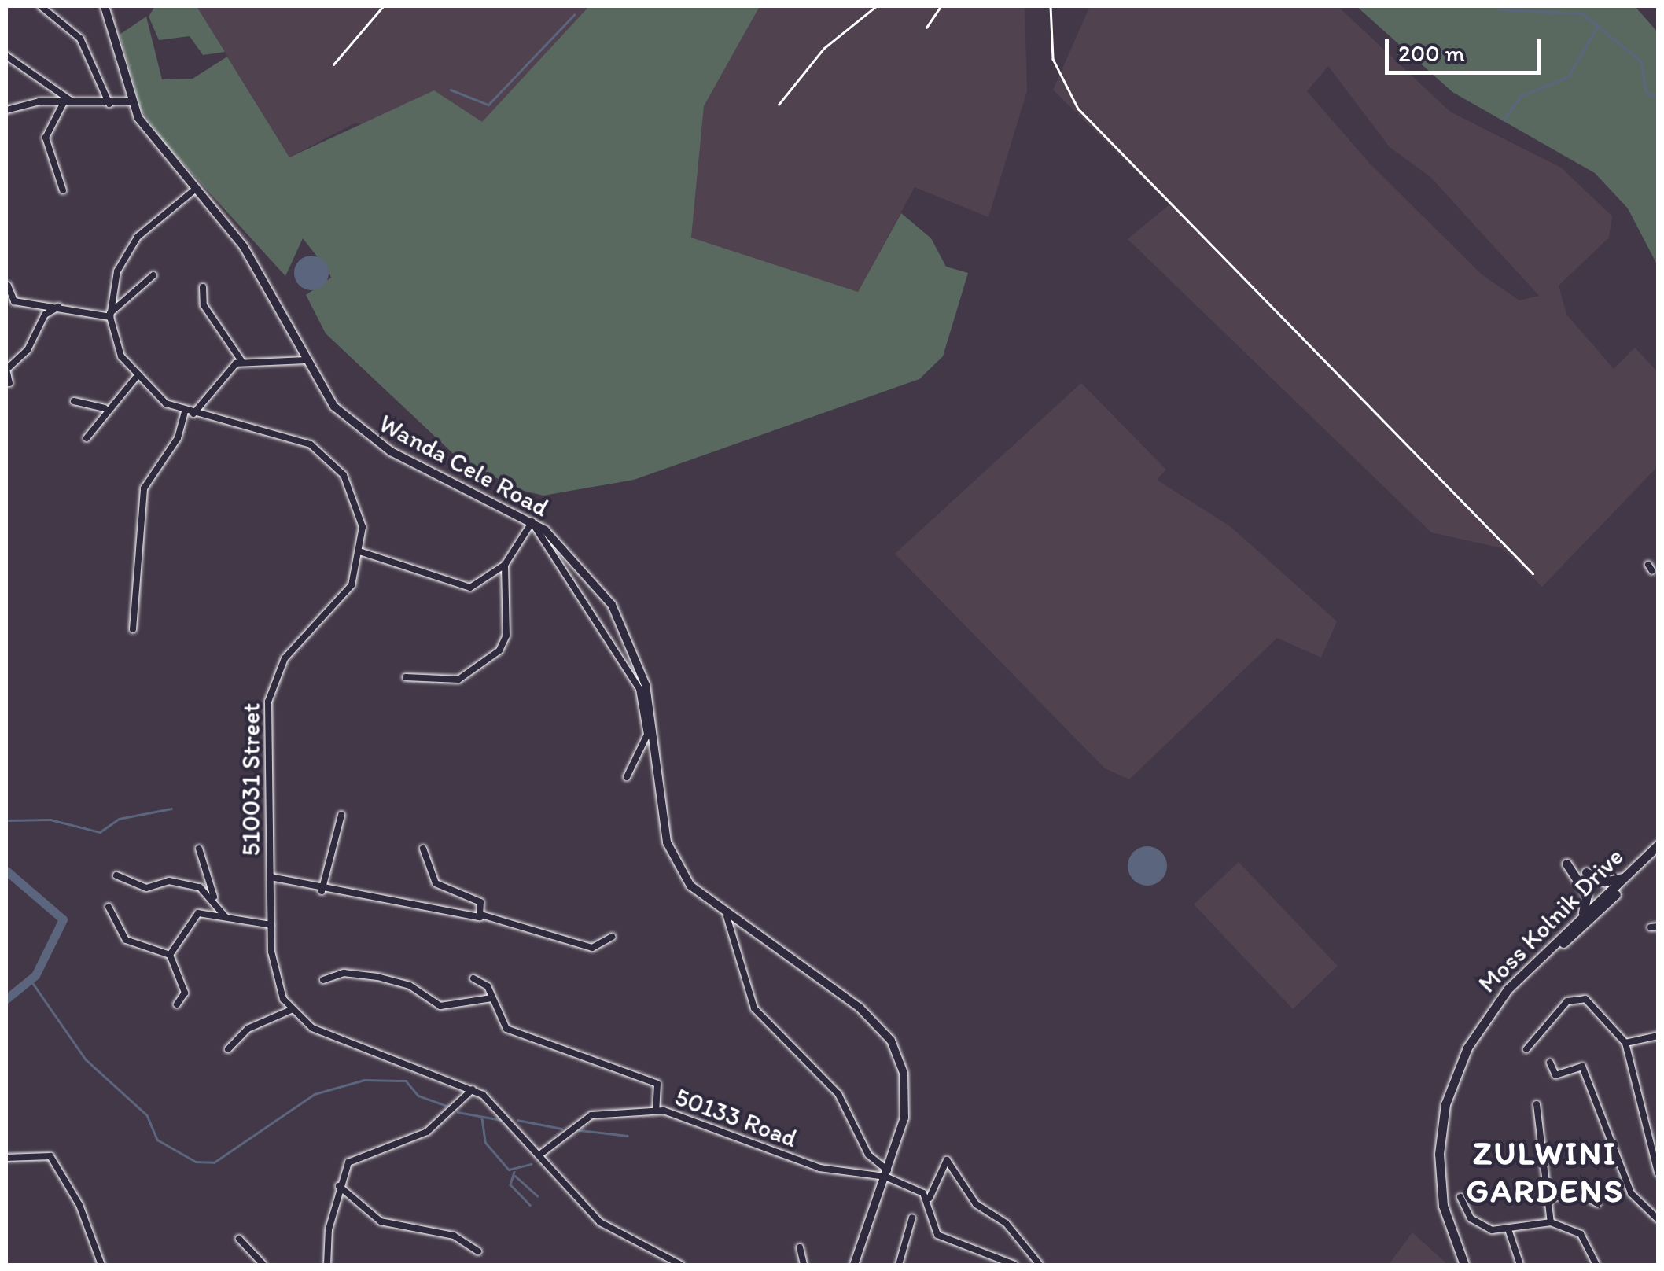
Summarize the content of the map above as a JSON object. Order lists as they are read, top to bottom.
{
  "streets": {
    "main road": ["Moss Kolnik Drive"],
    "street": ["Wanda Cele Road", "510031 Street", "50133 Road"]
  },
  "crossings": [
    ["Wanda Cele Road", "50133 Road"]
  ],
  "districts": ["ZULWINI GARDENS"],
  "scale_bar": "200 m"
}
